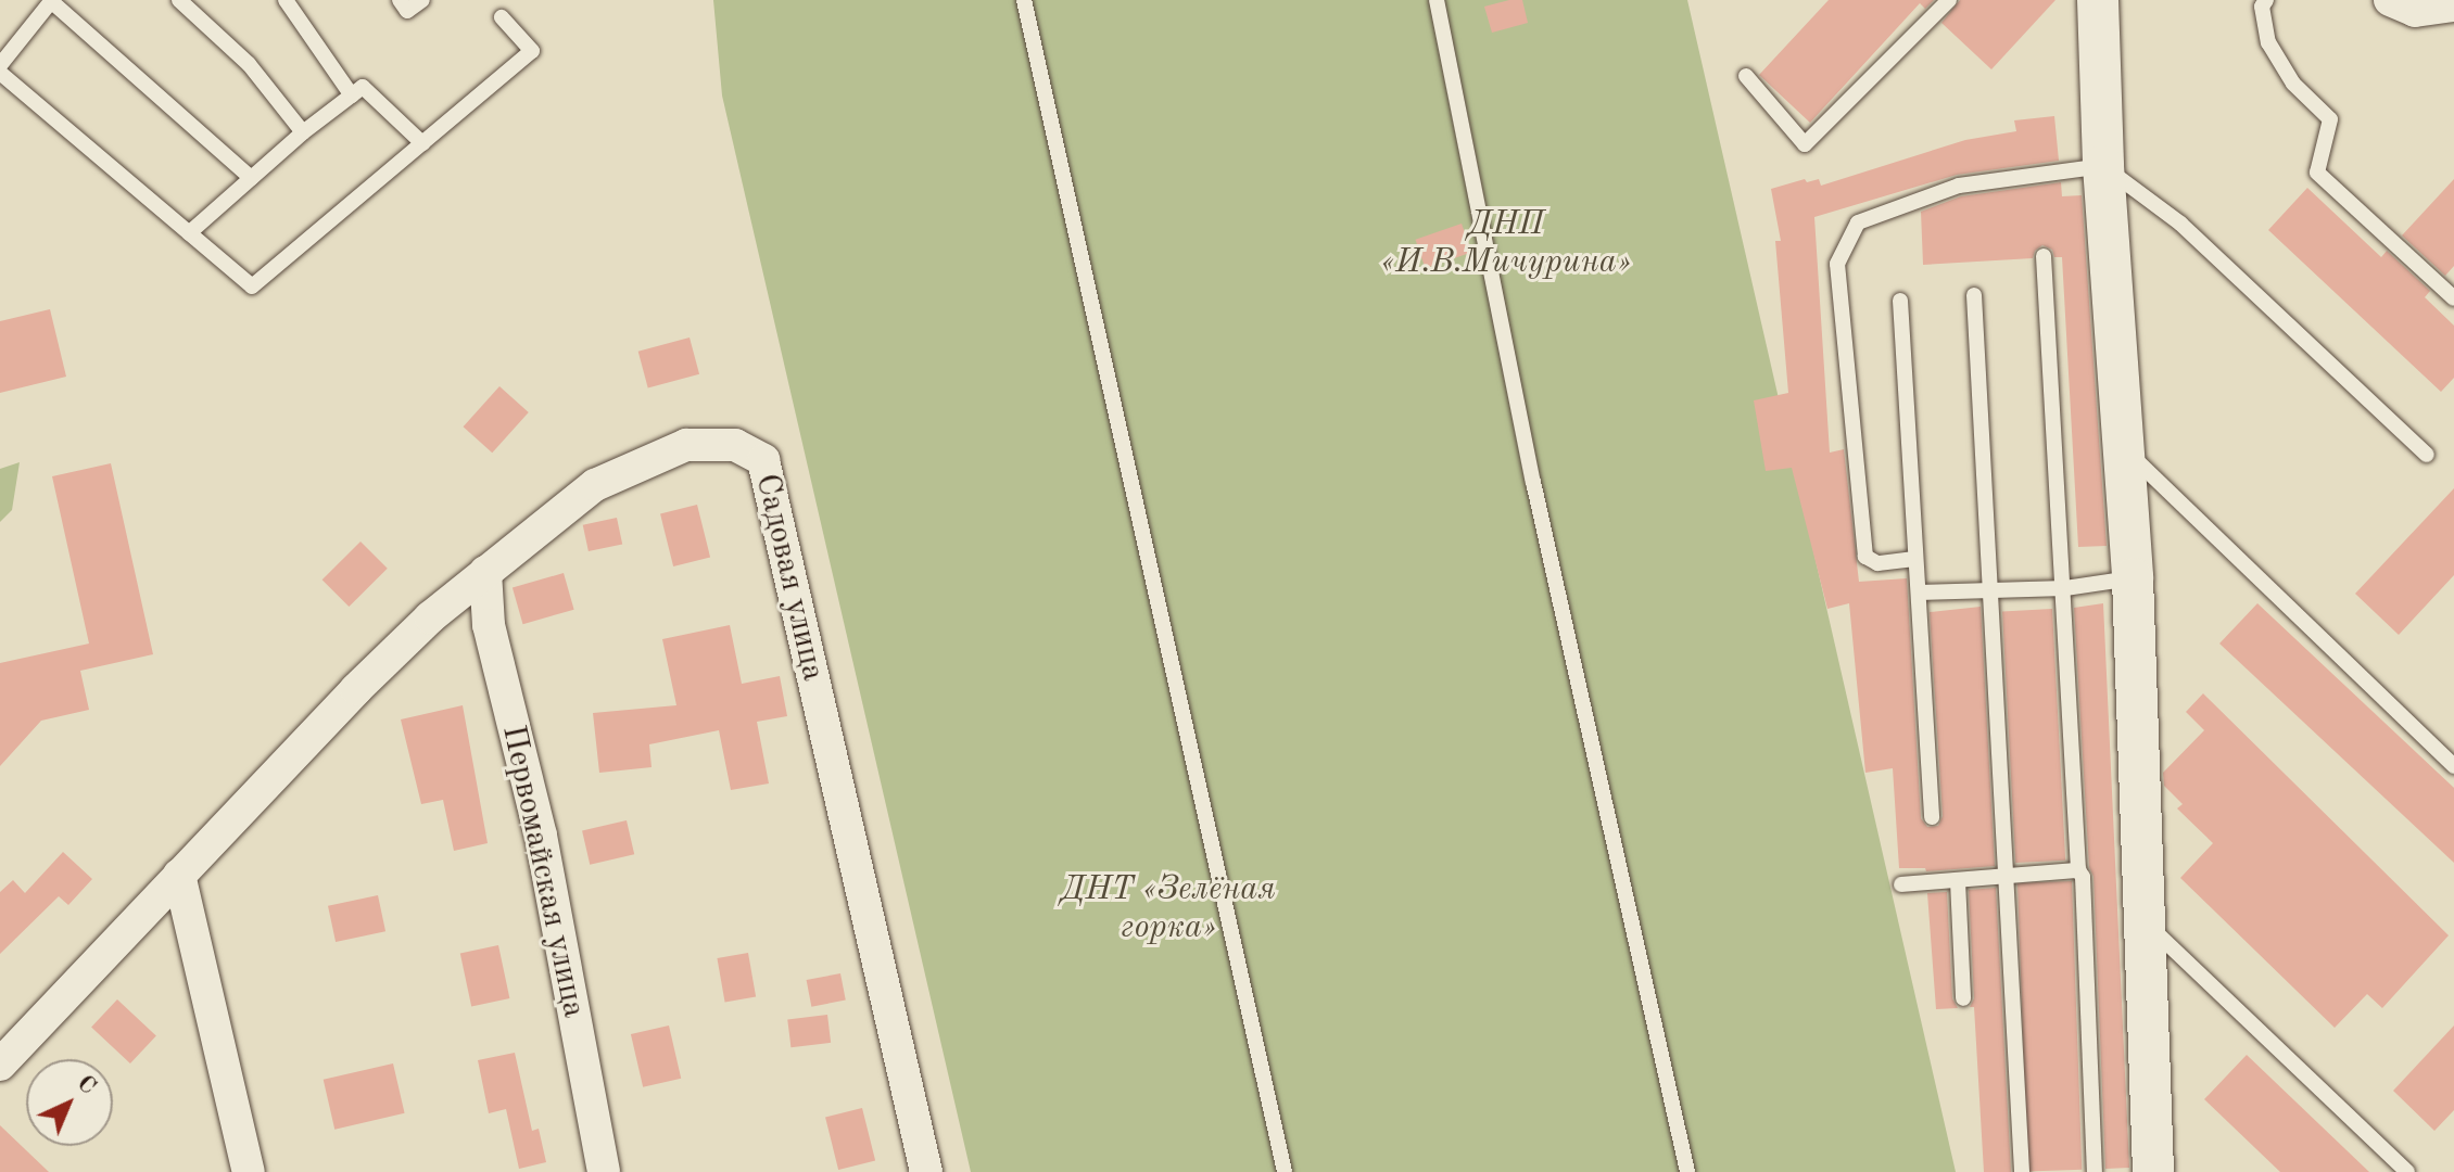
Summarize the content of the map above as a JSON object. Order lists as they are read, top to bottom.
{
  "streets": {
    "street": ["Садовая улица", "Первомайская улица"]
  },
  "crossings": [
    ["Садовая улица", "Первомайская улица"]
  ],
  "parks": ["ДНП «И.В.Мичурина»", "ДНТ «Зелёная горка»"],
  "north": "top right"
}
